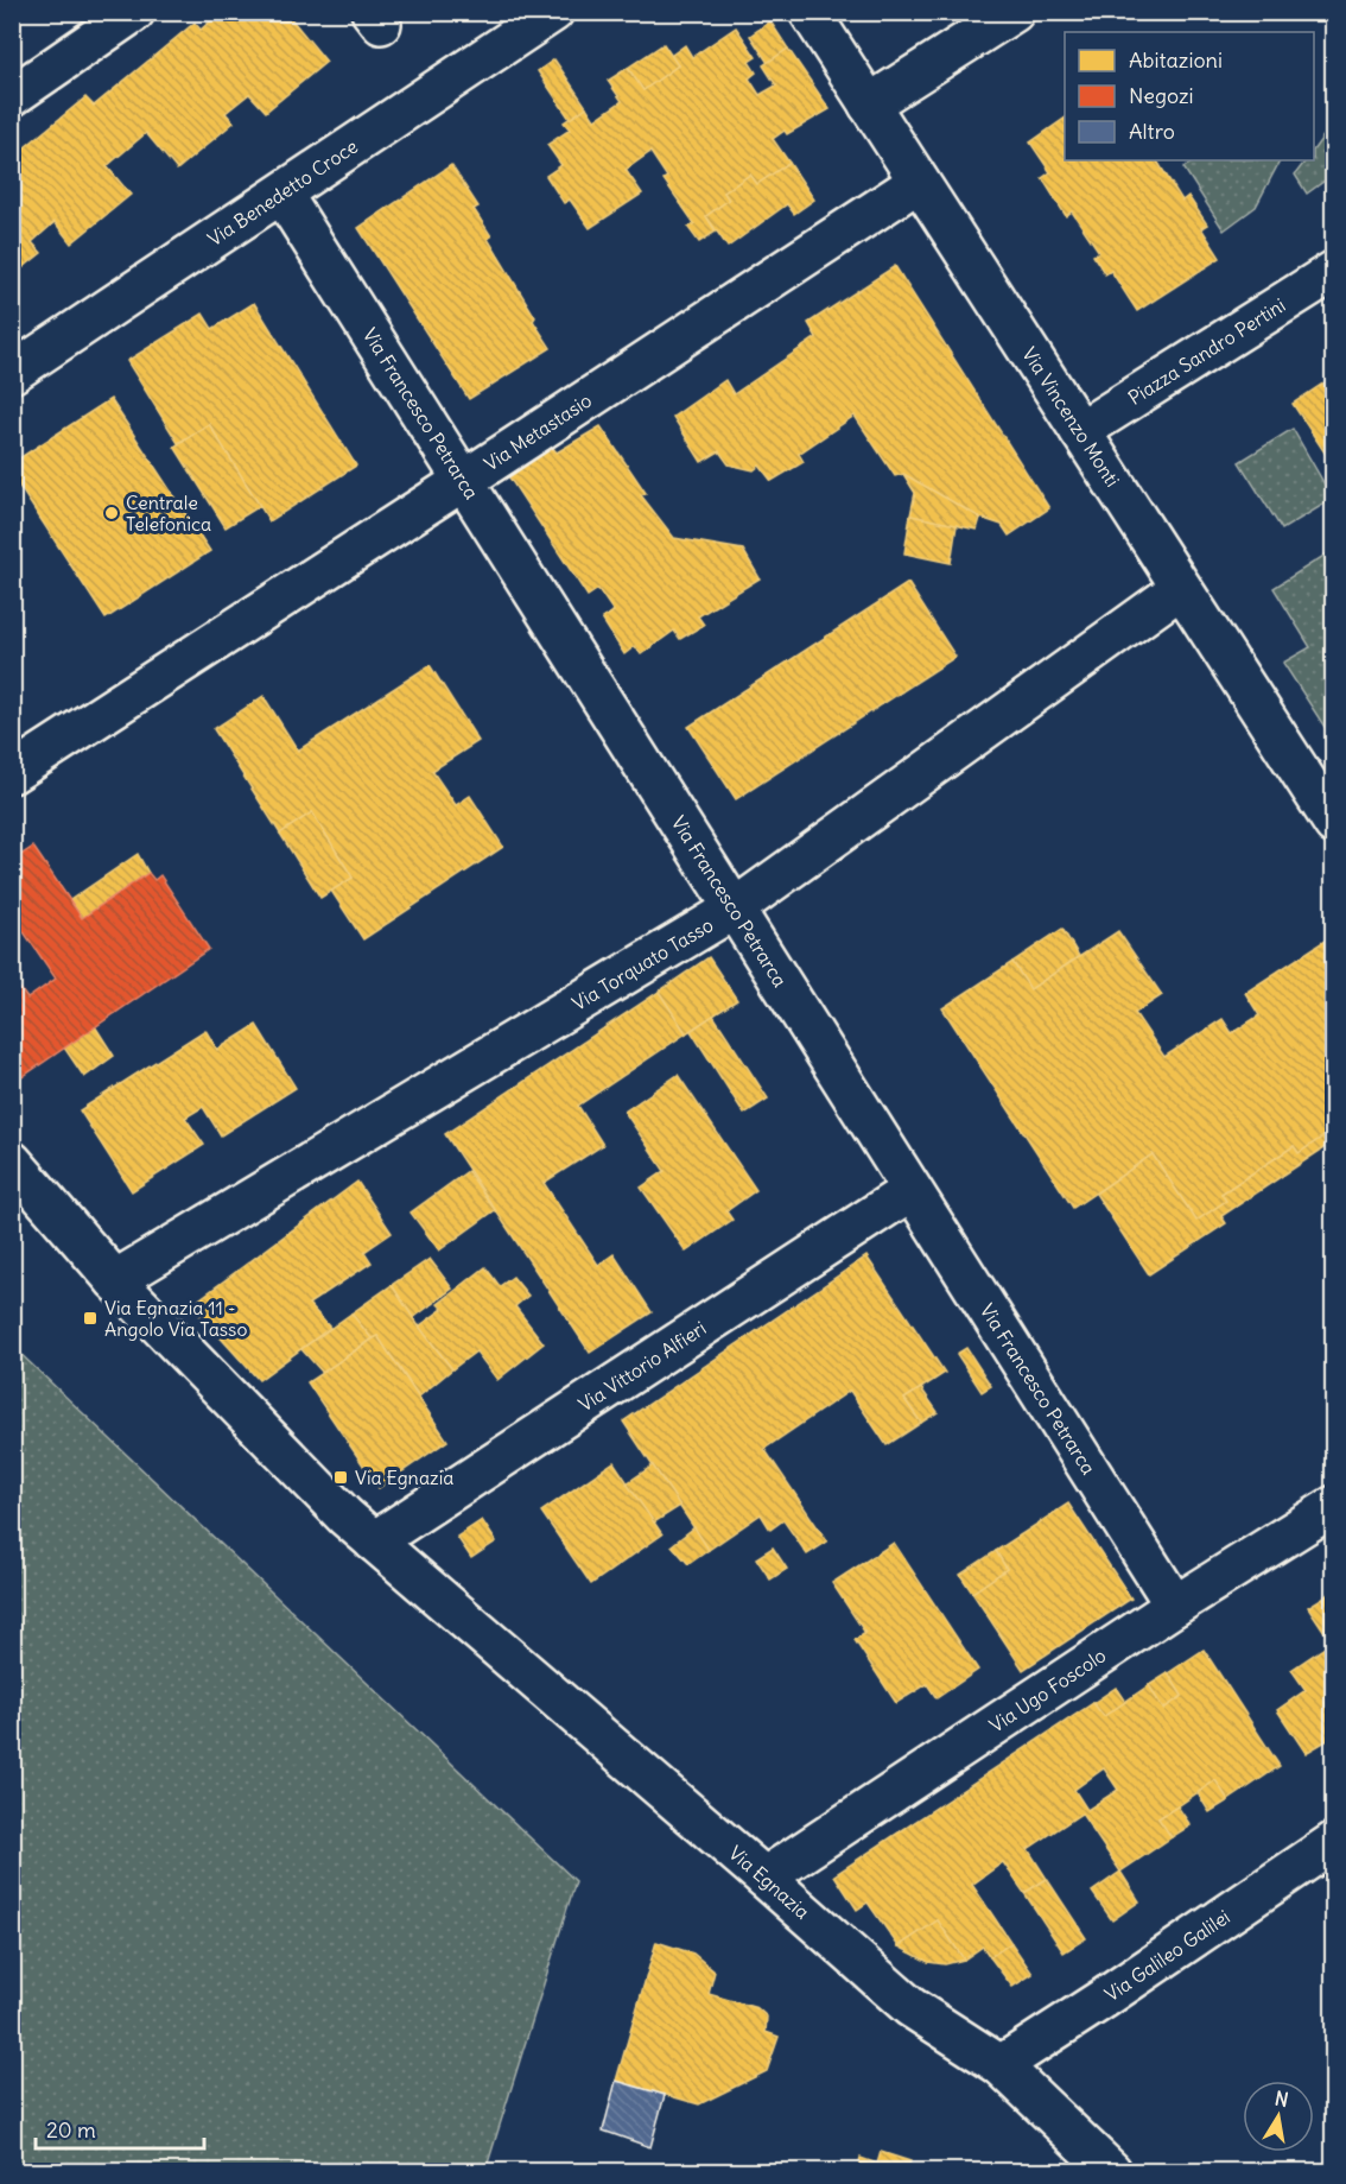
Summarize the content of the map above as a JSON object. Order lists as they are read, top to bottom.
{
  "streets": {
    "street": [
      "Via Benedetto Croce",
      "Piazza Sandro Pertini",
      "Via Francesco Petrarca",
      "Via Vincenzo Monti",
      "Via Metastasio",
      "Via Torquato Tasso",
      "Via Vittorio Alfieri",
      "Via Ugo Foscolo",
      "Via Egnazia",
      "Via Galileo Galilei"
    ]
  },
  "crossings": [
    ["Via Benedetto Croce", "Via Francesco Petrarca"],
    ["Piazza Sandro Pertini", "Via Vincenzo Monti"],
    ["Via Francesco Petrarca", "Via Metastasio"],
    ["Via Francesco Petrarca", "Via Torquato Tasso"],
    ["Via Francesco Petrarca", "Via Vittorio Alfieri"],
    ["Via Francesco Petrarca", "Via Ugo Foscolo"],
    ["Via Vincenzo Monti", "Via Metastasio"],
    ["Via Vincenzo Monti", "Via Torquato Tasso"],
    ["Via Torquato Tasso", "Via Egnazia"],
    ["Via Vittorio Alfieri", "Via Egnazia"],
    ["Via Ugo Foscolo", "Via Egnazia"],
    ["Via Egnazia", "Via Galileo Galilei"]
  ],
  "places": {
    "other": ["Centrale Telefonica"],
    "transit": ["Via Egnazia 11 - Angolo Via Tasso", "Via Egnazia"]
  },
  "legend": ["Abitazioni", "Negozi", "Altro"],
  "scale_bar": "20 m",
  "north": "top"
}
